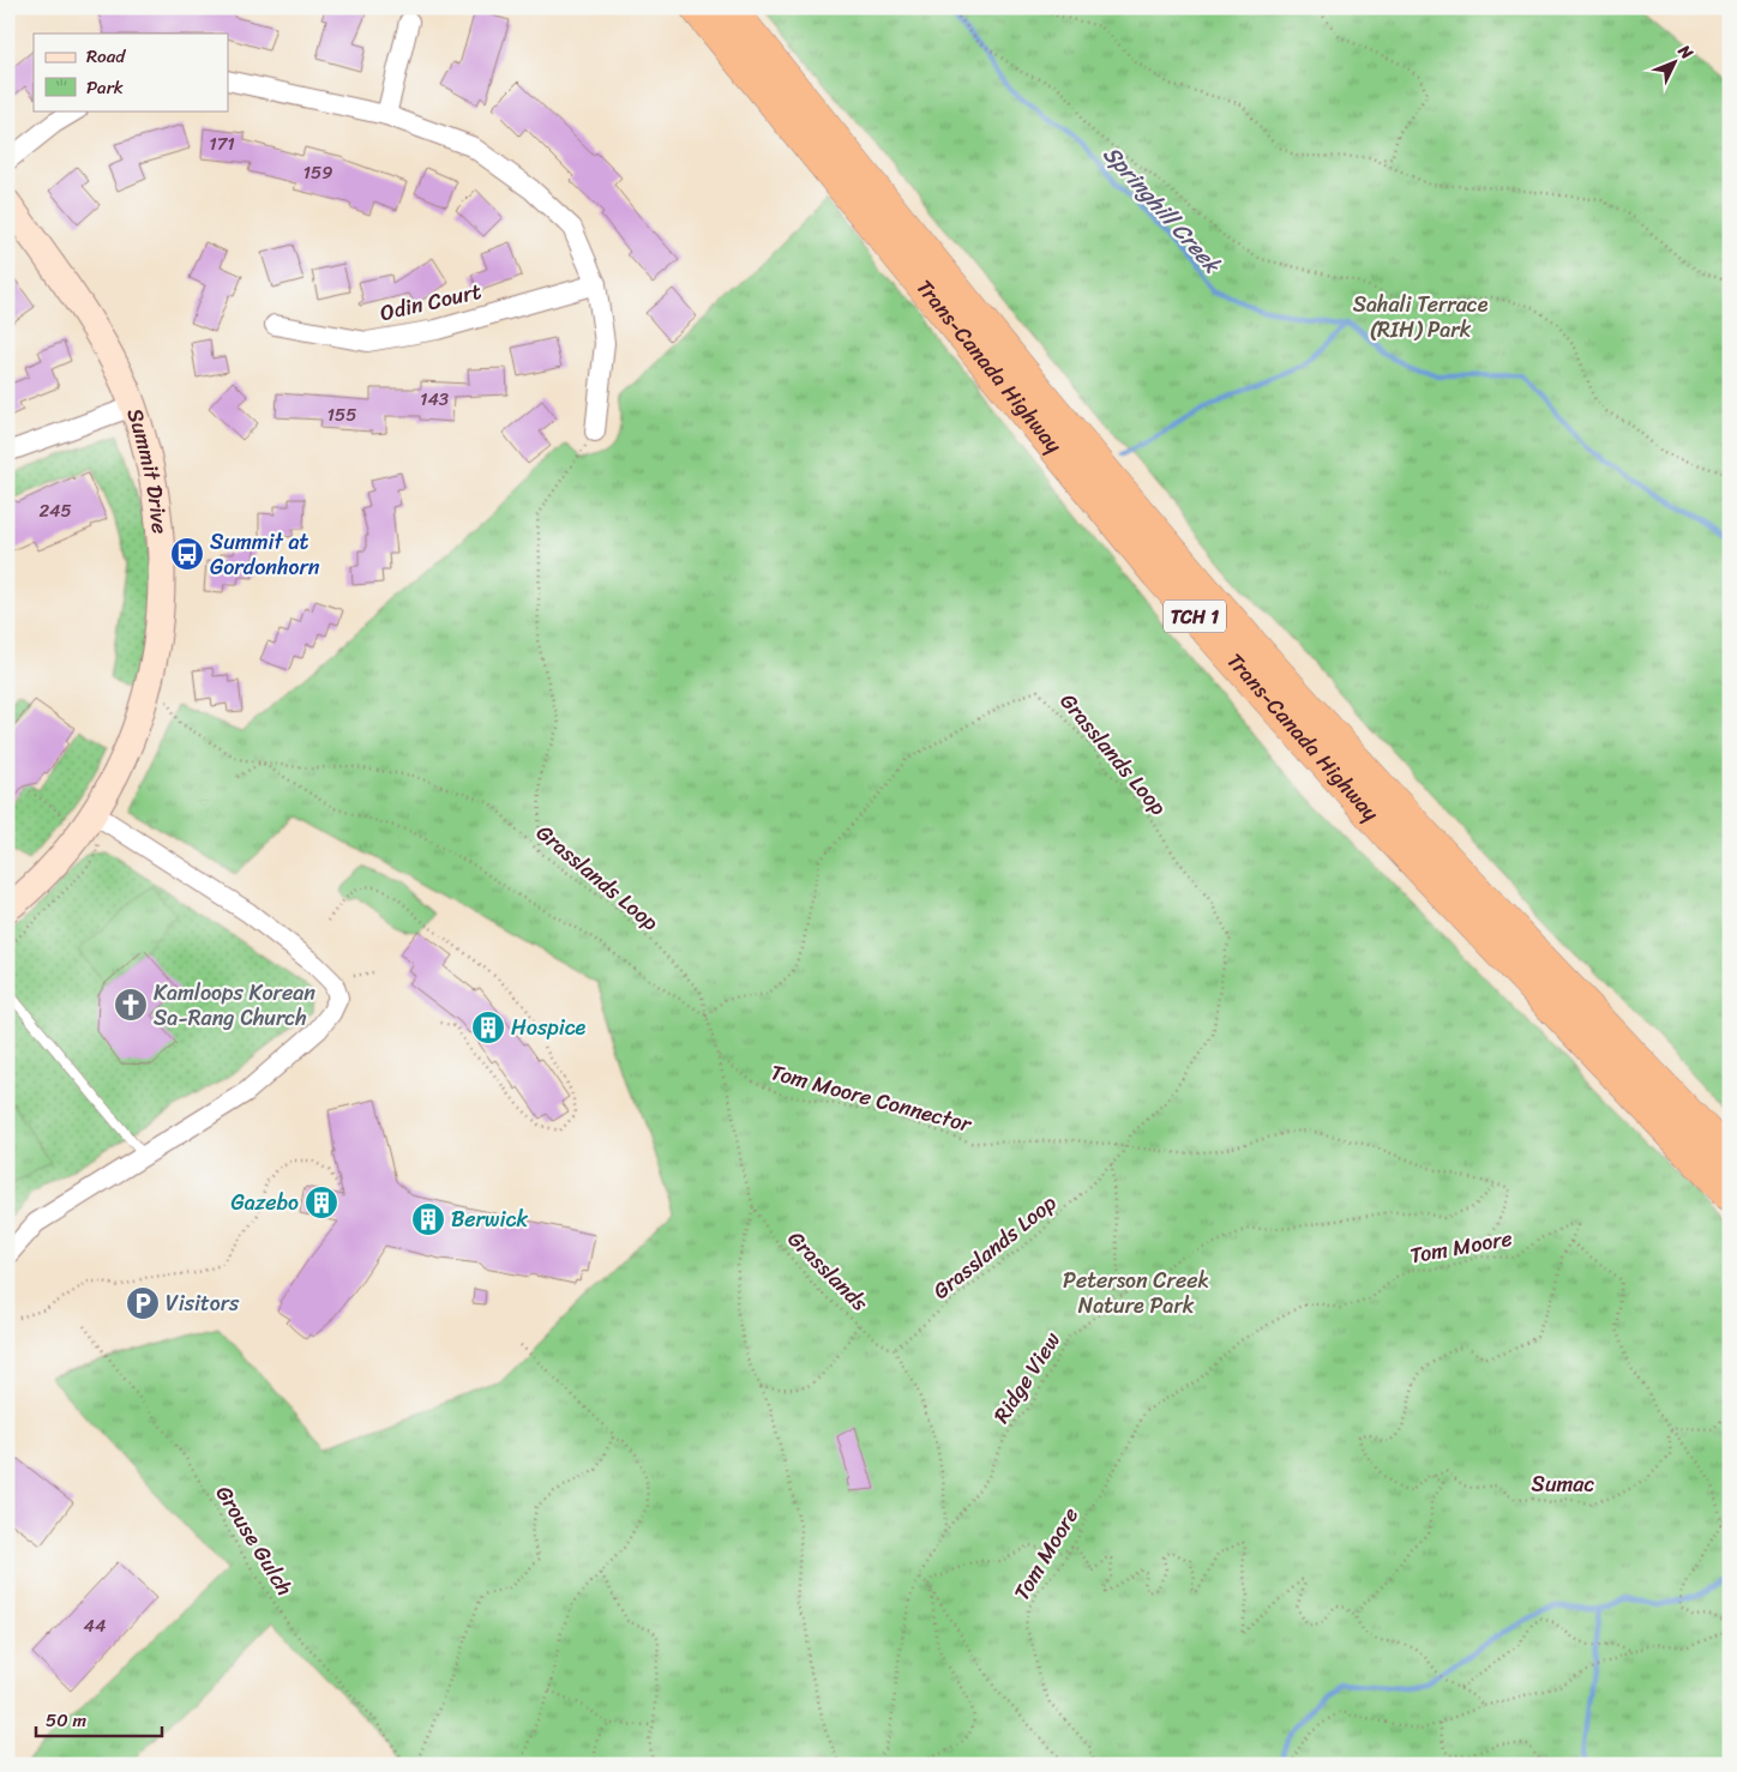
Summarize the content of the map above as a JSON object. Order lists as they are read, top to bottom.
{
  "streets": {
    "highway": ["Trans-Canada Highway", "TCH 1"],
    "main road": ["Summit Drive"],
    "street": ["Odin Court"],
    "path": [
      "Grasslands Loop",
      "Tom Moore Connector",
      "Tom Moore",
      "Grasslands",
      "Ridge View",
      "Sumac",
      "Grouse Gulch"
    ]
  },
  "crossings": [
    ["Grasslands Loop", "Tom Moore Connector"],
    ["Grasslands Loop", "Grasslands"],
    ["Tom Moore Connector", "Grasslands"],
    ["Tom Moore Connector", "Ridge View"],
    ["Tom Moore", "Sumac"],
    ["Grasslands", "Ridge View"]
  ],
  "water": ["Springhill Creek"],
  "parks": ["Sahali Terrace (RIH) Park", "Peterson Creek Nature Park"],
  "places": {
    "bus stop": ["Summit at Gordonhorn"],
    "church": ["Kamloops Korean Sa-Rang Church"],
    "building": ["Hospice", "Gazebo", "Berwick"],
    "parking": ["Visitors"]
  },
  "house_numbers": [
    "171",
    "159",
    "143",
    "155",
    "245",
    "44"
  ],
  "legend": ["Road", "Park"],
  "scale_bar": "50 m",
  "north": "top right"
}
